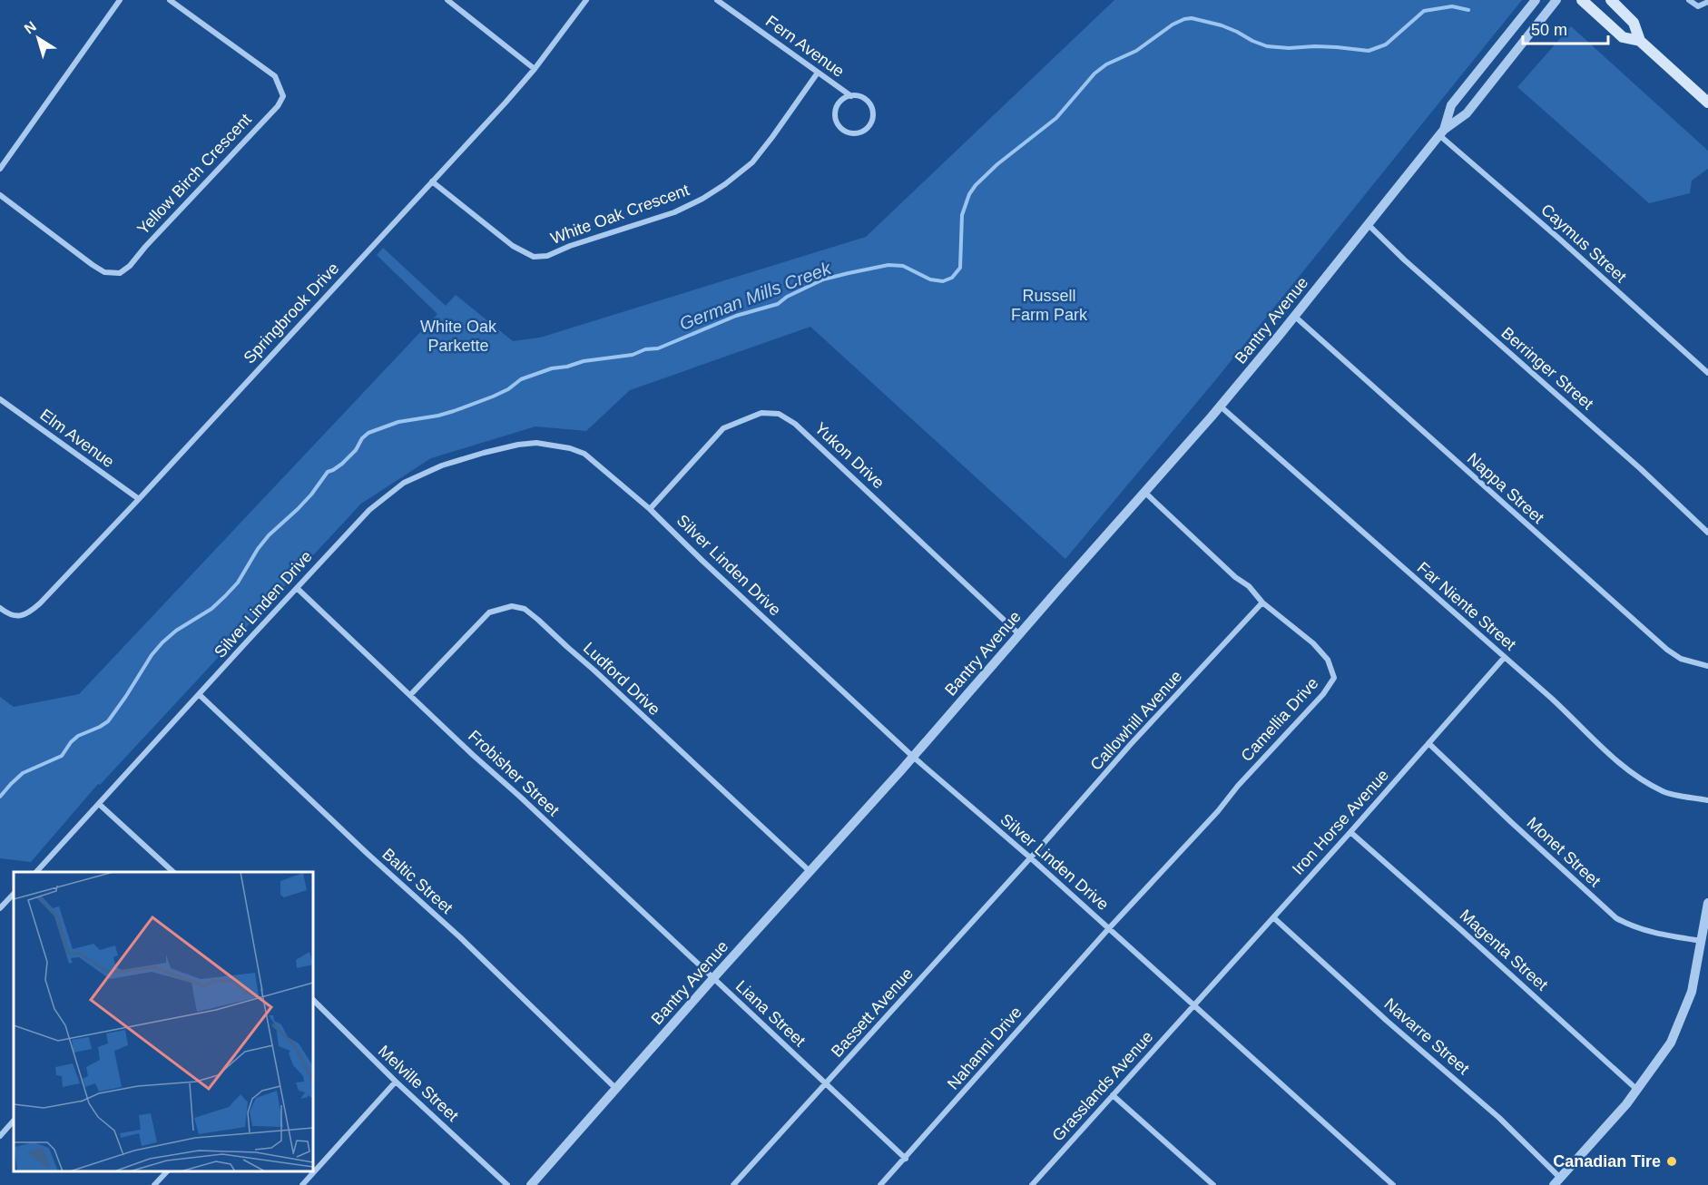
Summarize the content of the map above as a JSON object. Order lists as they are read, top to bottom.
{
  "streets": {
    "street": [
      "Fern Avenue",
      "Yellow Birch Crescent",
      "White Oak Crescent",
      "Caymus Street",
      "Springbrook Drive",
      "Bantry Avenue",
      "Berringer Street",
      "Elm Avenue",
      "Yukon Drive",
      "Nappa Street",
      "Silver Linden Drive",
      "Far Niente Street",
      "Ludford Drive",
      "Camellia Drive",
      "Callowhill Avenue",
      "Frobisher Street",
      "Iron Horse Avenue",
      "Monet Street",
      "Baltic Street",
      "Magenta Street",
      "Bassett Avenue",
      "Liana Street",
      "Navarre Street",
      "Nahanni Drive",
      "Melville Street",
      "Grasslands Avenue"
    ]
  },
  "crossings": [
    ["Fern Avenue", "White Oak Crescent"],
    ["White Oak Crescent", "Springbrook Drive"],
    ["Caymus Street", "Bantry Avenue"],
    ["Springbrook Drive", "Elm Avenue"],
    ["Bantry Avenue", "Berringer Street"],
    ["Bantry Avenue", "Yukon Drive"],
    ["Bantry Avenue", "Nappa Street"],
    ["Bantry Avenue", "Silver Linden Drive"],
    ["Bantry Avenue", "Far Niente Street"],
    ["Bantry Avenue", "Ludford Drive"],
    ["Bantry Avenue", "Camellia Drive"],
    ["Bantry Avenue", "Frobisher Street"],
    ["Bantry Avenue", "Baltic Street"],
    ["Bantry Avenue", "Liana Street"],
    ["Yukon Drive", "Silver Linden Drive"],
    ["Silver Linden Drive", "Camellia Drive"],
    ["Silver Linden Drive", "Callowhill Avenue"],
    ["Silver Linden Drive", "Frobisher Street"],
    ["Silver Linden Drive", "Iron Horse Avenue"],
    ["Silver Linden Drive", "Baltic Street"],
    ["Silver Linden Drive", "Bassett Avenue"],
    ["Silver Linden Drive", "Nahanni Drive"],
    ["Silver Linden Drive", "Grasslands Avenue"],
    ["Far Niente Street", "Iron Horse Avenue"],
    ["Ludford Drive", "Frobisher Street"],
    ["Camellia Drive", "Callowhill Avenue"],
    ["Camellia Drive", "Nahanni Drive"],
    ["Callowhill Avenue", "Bassett Avenue"],
    ["Frobisher Street", "Liana Street"],
    ["Iron Horse Avenue", "Monet Street"],
    ["Iron Horse Avenue", "Magenta Street"],
    ["Iron Horse Avenue", "Navarre Street"],
    ["Iron Horse Avenue", "Grasslands Avenue"],
    ["Bassett Avenue", "Liana Street"],
    ["Liana Street", "Nahanni Drive"]
  ],
  "water": ["German Mills Creek"],
  "parks": ["Russell Farm Park", "White Oak Parkette"],
  "places": ["Canadian Tire"],
  "scale_bar": "50 m",
  "north": "top left"
}
